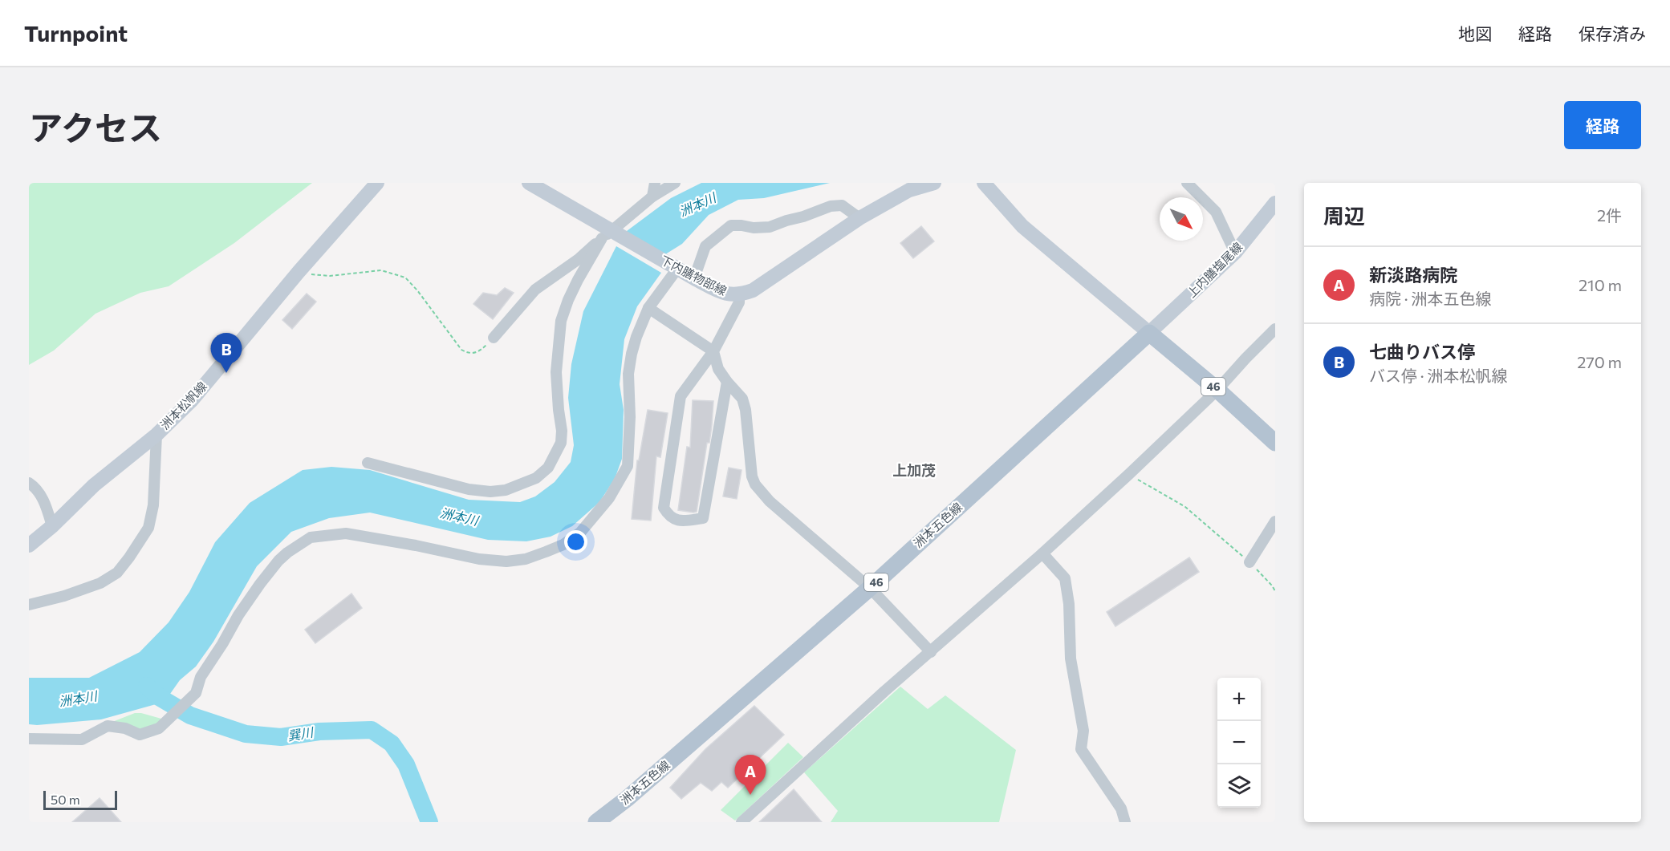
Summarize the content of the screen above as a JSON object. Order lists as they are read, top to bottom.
{
  "streets": {
    "main road": [
      "上内膳塩尾線",
      "下内膳物部線",
      "46",
      "洲本松帆線",
      "洲本五色線"
    ]
  },
  "crossings": [
    ["上内膳塩尾線", "46"],
    ["上内膳塩尾線", "洲本五色線"],
    ["46", "洲本五色線"]
  ],
  "districts": ["上加茂"],
  "water": ["洲本川", "巽川"],
  "scale_bar": "50 m",
  "north": "bottom right",
  "page": {
    "header": "Turnpoint",
    "nav": ["地図", "経路", "保存済み"],
    "title": "アクセス",
    "buttons": "経路",
    "heading": ["周辺", "2件"],
    "list": [
      {
        "mark": "A",
        "name": "新淡路病院",
        "note": "病院 · 洲本五色線",
        "value": "210 m"
      },
      {
        "mark": "B",
        "name": "七曲りバス停",
        "note": "バス停 · 洲本松帆線",
        "value": "270 m"
      }
    ],
    "pins": ["B", "A"],
    "map_buttons": ["+", "−"],
    "scale": "50 m"
  }
}
